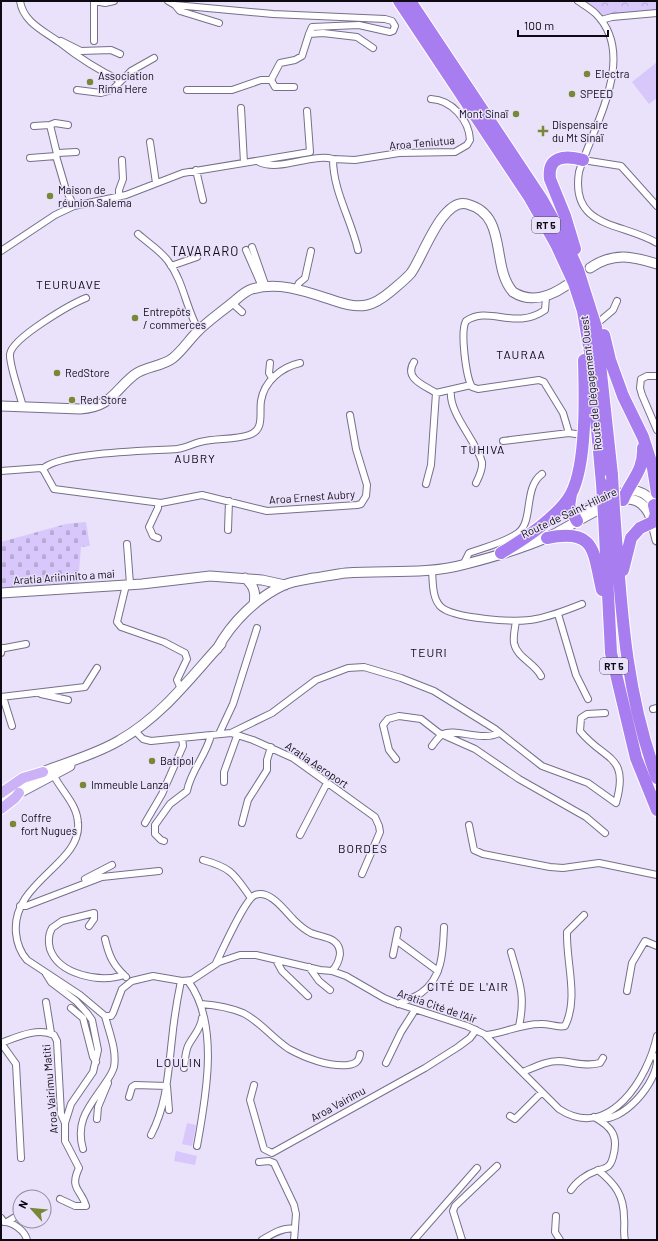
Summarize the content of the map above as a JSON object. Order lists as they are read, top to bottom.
{
  "streets": {
    "highway": ["RT 5", "Route de Dégagement Ouest"],
    "main road": ["Route de Saint-Hilaire", "Aratia Ariininito a mai"],
    "street": [
      "Aroa Teniutua",
      "Aroa Ernest Aubry",
      "Aratia Aeroport",
      "Aratia Cité de l'Air",
      "Aroa Vairimu Matiti",
      "Aroa Vairimu"
    ]
  },
  "crossings": [
    ["Aratia Cité de l'Air", "Aroa Vairimu"]
  ],
  "districts": [
    "TAVARARO",
    "TEURUAVE",
    "TAURAA",
    "TUHIVA",
    "AUBRY",
    "TEURI",
    "BORDES",
    "CITÉ DE L'AIR",
    "LOULIN"
  ],
  "places": {
    "other": [
      "Electra",
      "Association Rima Here",
      "SPEED",
      "Mont Sinaï",
      "Maison de réunion Salema",
      "Entrepôts / commerces",
      "RedStore",
      "Red Store",
      "Batipol",
      "Immeuble Lanza",
      "Coffre fort Nugues"
    ],
    "health": ["Dispensaire du Mt Sinaï"]
  },
  "scale_bar": "100 m",
  "north": "top left"
}
